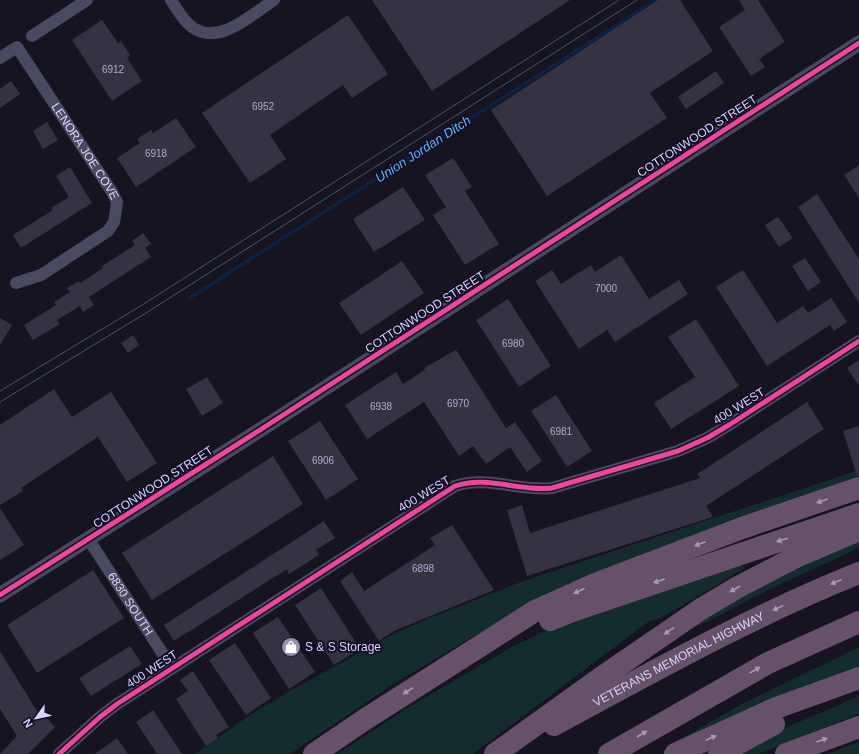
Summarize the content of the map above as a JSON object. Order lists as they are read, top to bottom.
{
  "streets": {
    "highway": ["VETERANS MEMORIAL HIGHWAY"],
    "street": [
      "COTTONWOOD STREET",
      "LENORA JOE COVE",
      "400 WEST",
      "6830 SOUTH"
    ]
  },
  "crossings": [
    ["COTTONWOOD STREET", "6830 SOUTH"],
    ["400 WEST", "6830 SOUTH"]
  ],
  "water": ["Union Jordan Ditch"],
  "places": {
    "shop": ["S & S Storage"]
  },
  "house_numbers": [
    "6912",
    "6952",
    "6918",
    "7000",
    "6980",
    "6970",
    "6938",
    "6981",
    "6906",
    "6898"
  ],
  "north": "bottom left"
}
